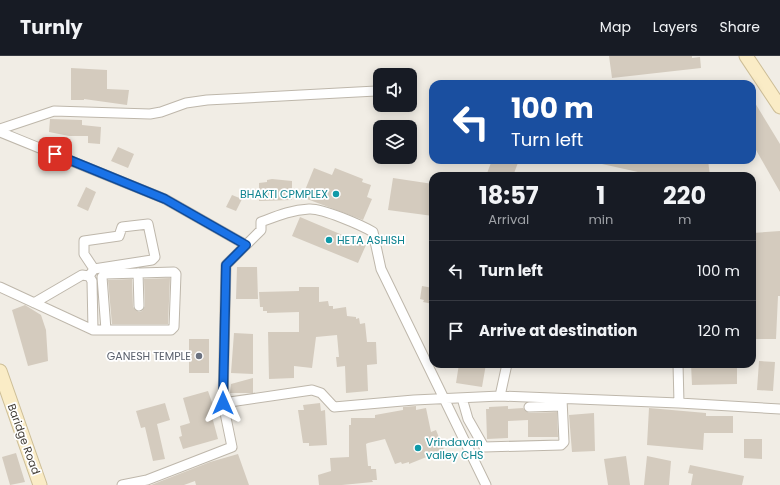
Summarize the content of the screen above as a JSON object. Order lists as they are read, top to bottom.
{
  "streets": {
    "street": ["Baridge Road"]
  },
  "places": [
    "BHAKTI CPMPLEX",
    "HETA ASHISH",
    "GANESH TEMPLE",
    "Vrindavan valley CHS"
  ],
  "page": {
    "header": "Turnly",
    "nav": ["Map", "Layers", "Share"],
    "turn": ["100 m", "Turn left"],
    "eta": [
      "18:57",
      "Arrival",
      "1",
      "min",
      "220",
      "m"
    ],
    "list": [
      {
        "name": "Turn left",
        "value": "100 m"
      },
      {
        "name": "Arrive at destination",
        "value": "120 m"
      }
    ]
  }
}
